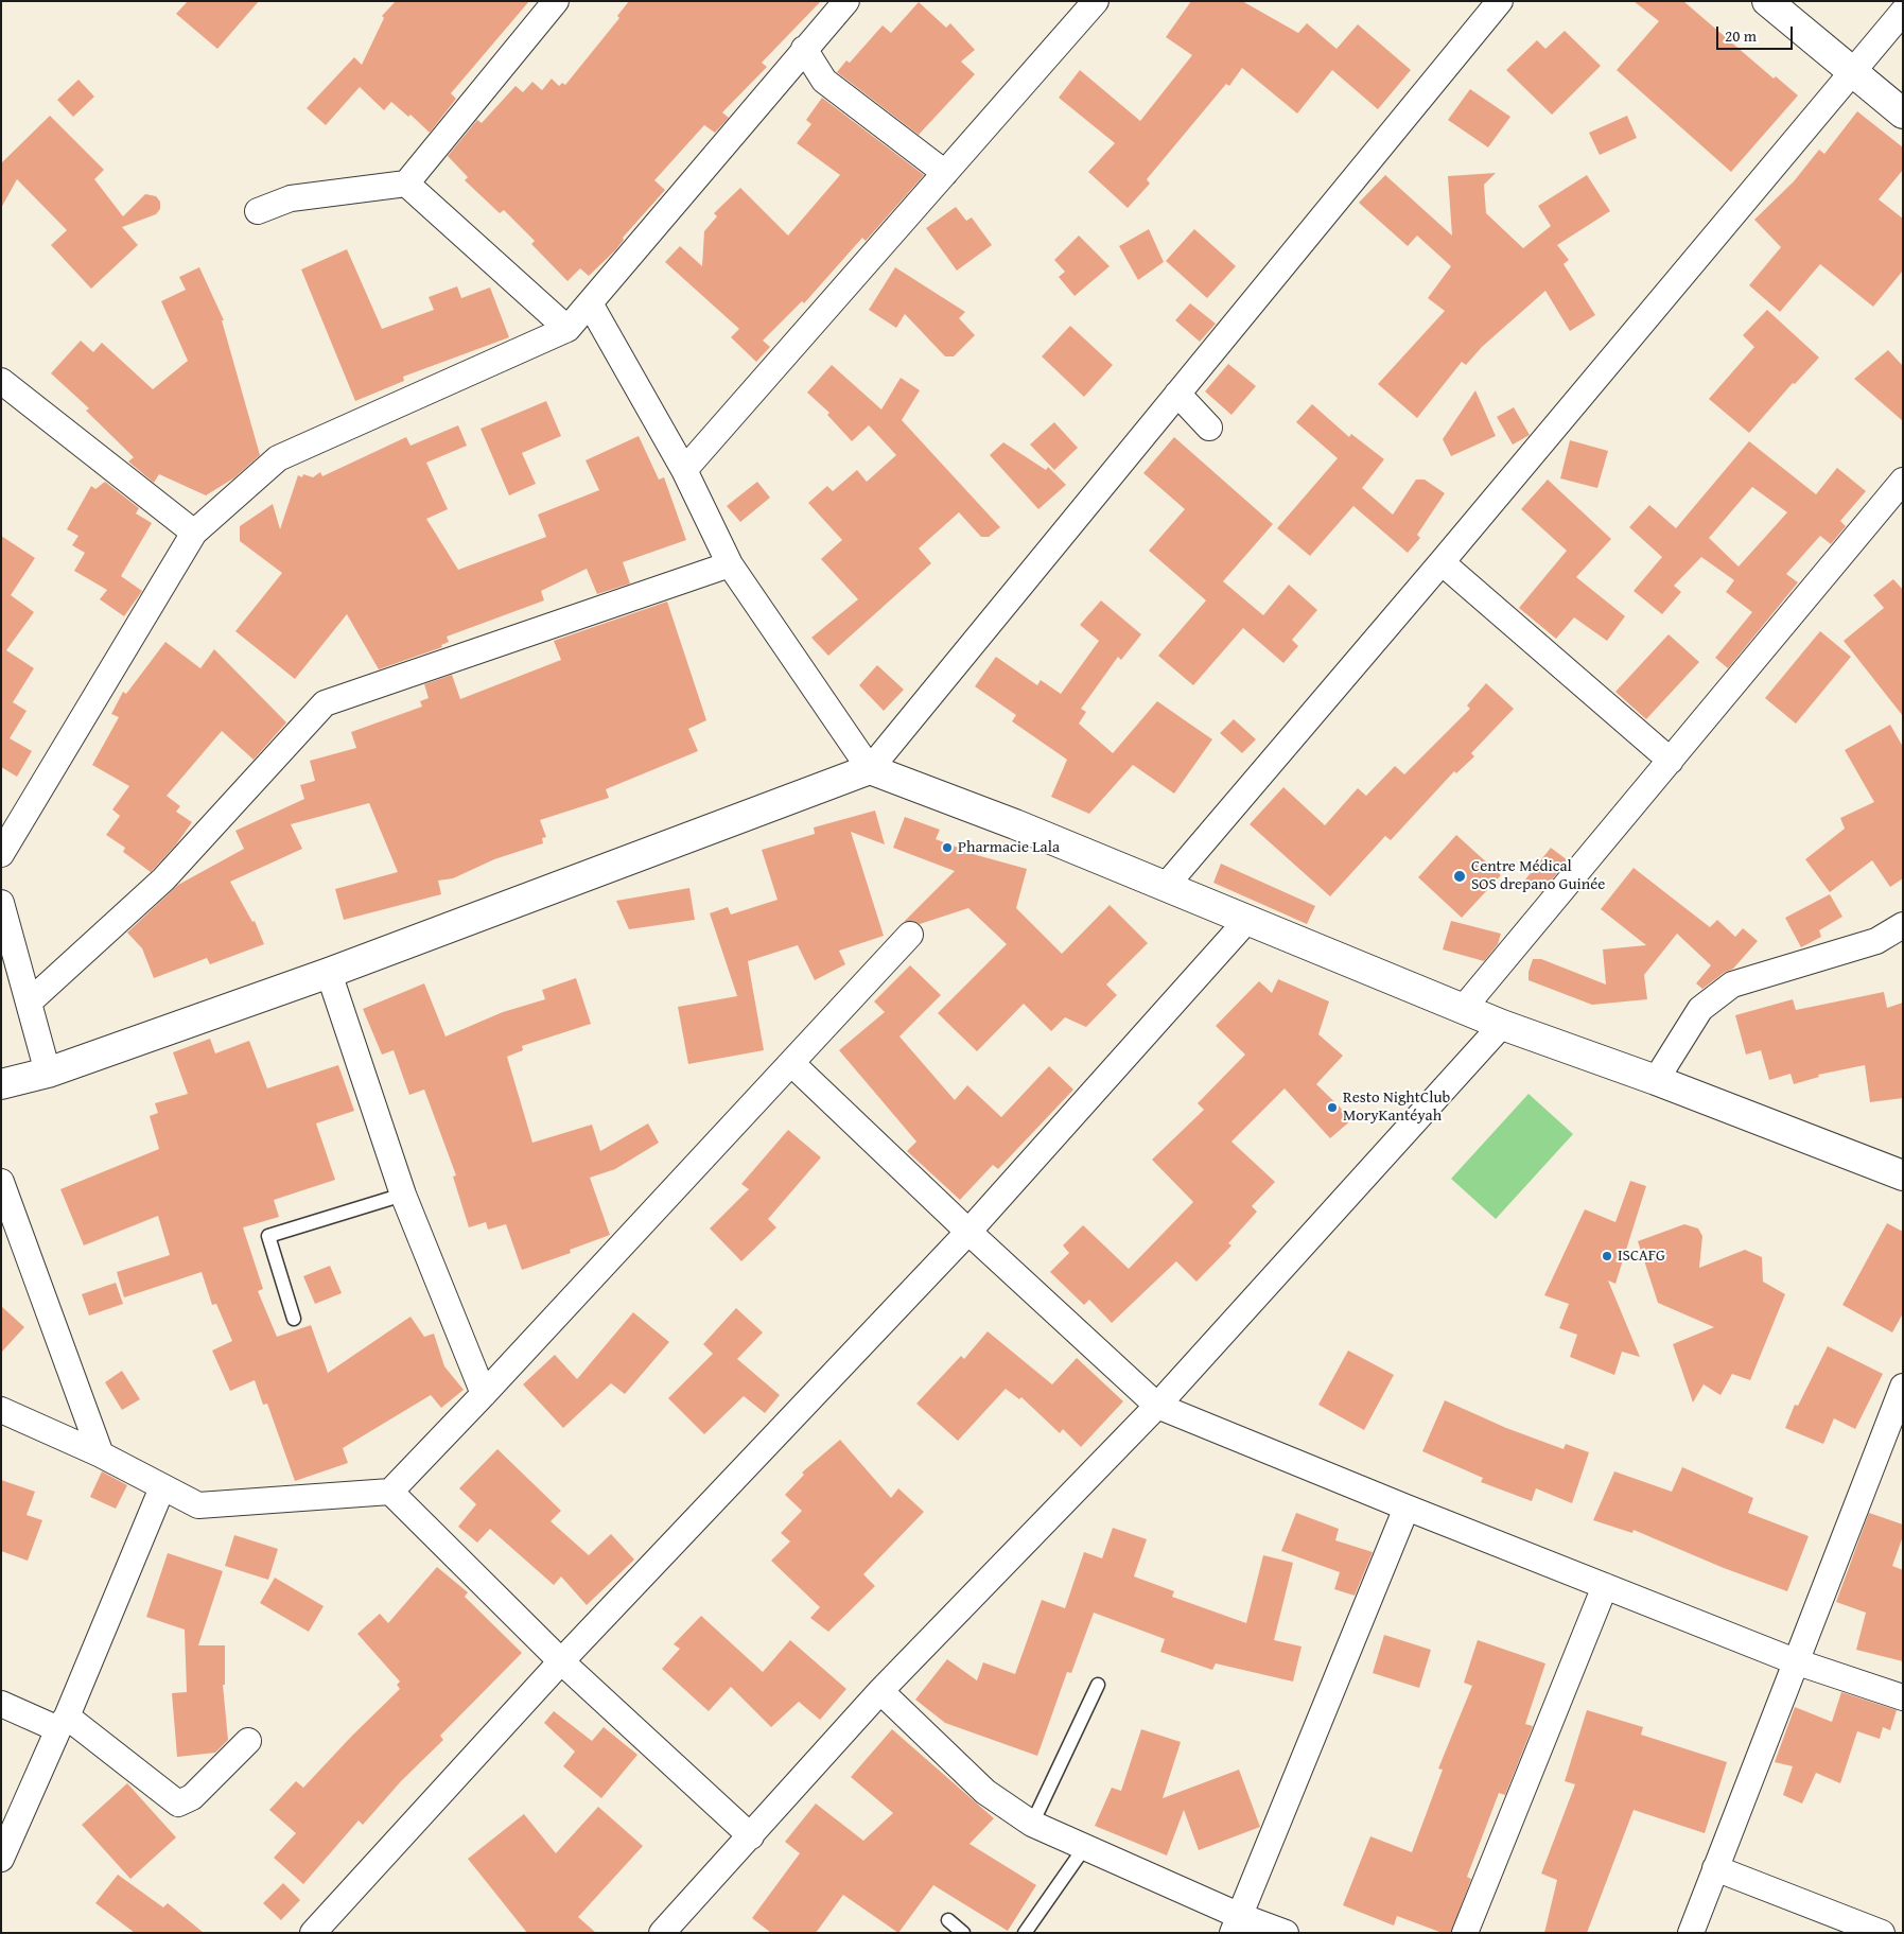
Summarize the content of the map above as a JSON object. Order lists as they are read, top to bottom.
{
  "places": [
    "Pharmacie Lala",
    "Centre Médical SOS drepano Guinée",
    "Resto NightClub MoryKantéyah",
    "ISCAFG"
  ],
  "scale_bar": "20 m"
}
